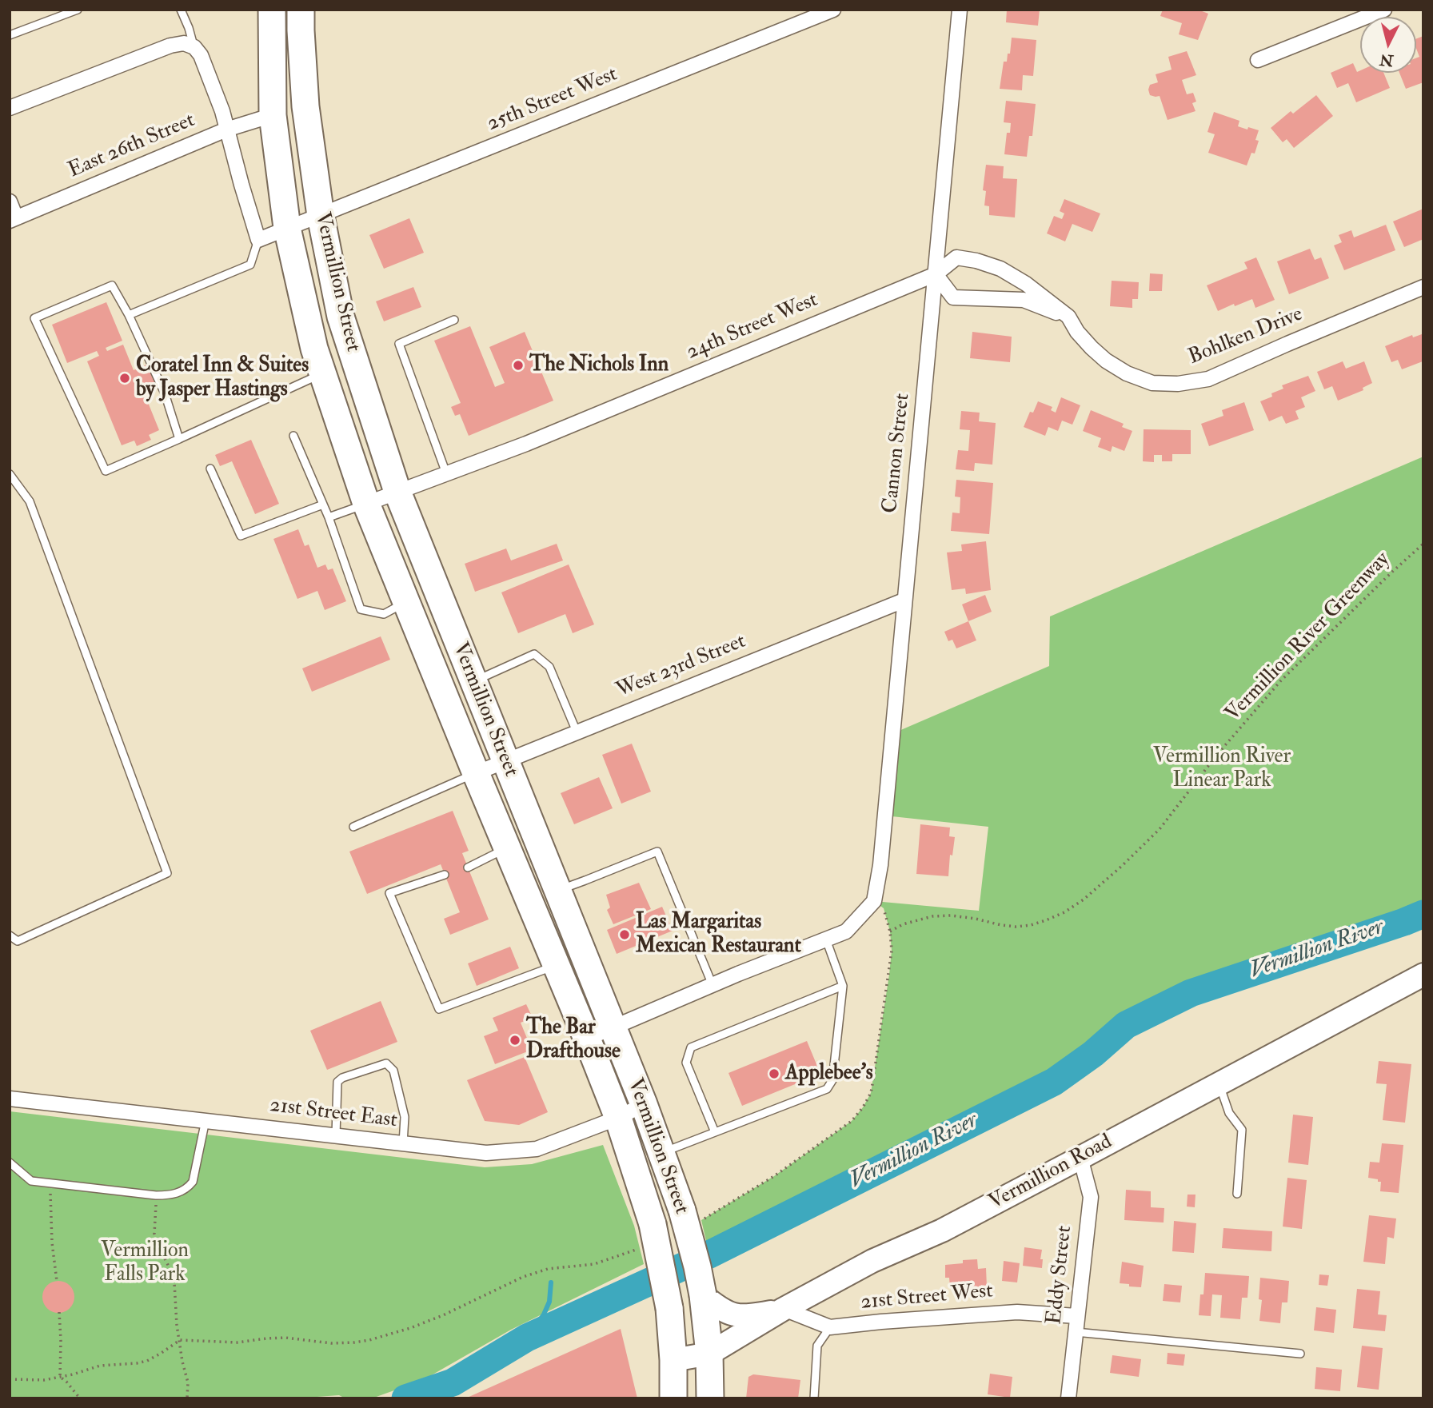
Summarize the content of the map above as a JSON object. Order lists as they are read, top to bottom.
{
  "streets": {
    "highway": ["Vermillion Street"],
    "main road": ["Vermillion Road"],
    "street": [
      "25th Street West",
      "East 26th Street",
      "24th Street West",
      "Bohlken Drive",
      "Cannon Street",
      "West 23rd Street",
      "21st Street East",
      "Eddy Street",
      "21st Street West"
    ],
    "path": ["Vermillion River Greenway"]
  },
  "crossings": [
    ["25th Street West", "Vermillion Street"],
    ["East 26th Street", "Vermillion Street"],
    ["Vermillion Street", "24th Street West"],
    ["Vermillion Street", "West 23rd Street"],
    ["Vermillion Street", "21st Street East"],
    ["Vermillion Street", "Vermillion Road"],
    ["24th Street West", "Bohlken Drive"],
    ["24th Street West", "Cannon Street"],
    ["Bohlken Drive", "Cannon Street"],
    ["Cannon Street", "West 23rd Street"],
    ["Vermillion Road", "Eddy Street"],
    ["Vermillion Road", "21st Street West"],
    ["Eddy Street", "21st Street West"]
  ],
  "water": ["Vermillion River"],
  "parks": ["Vermillion River Linear Park", "Vermillion Falls Park"],
  "places": [
    "The Nichols Inn",
    "Coratel Inn & Suites by Jasper Hastings",
    "Las Margaritas Mexican Restaurant",
    "The Bar Drafthouse",
    "Applebee's"
  ],
  "north": "bottom"
}
